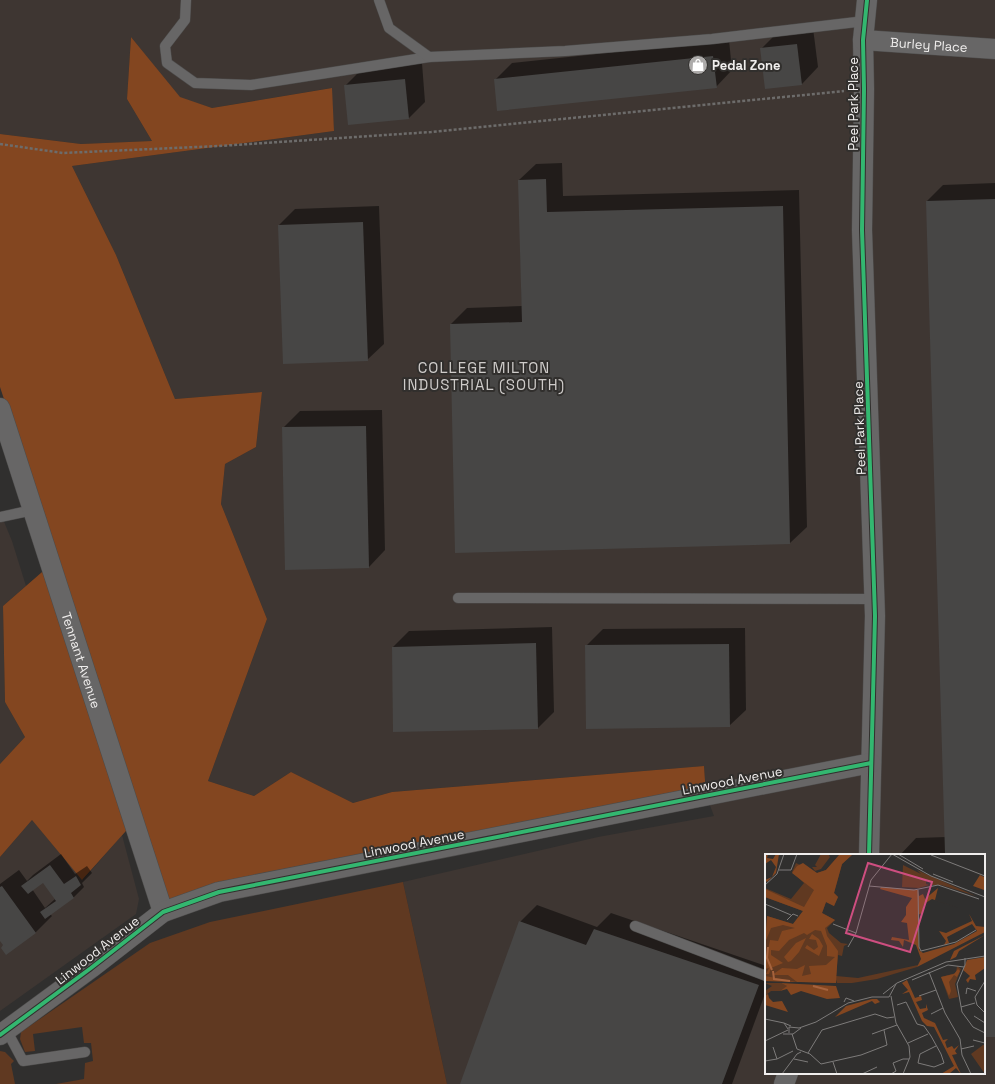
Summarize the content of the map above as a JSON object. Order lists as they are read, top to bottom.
{
  "streets": {
    "street": [
      "Burley Place",
      "Peel Park Place",
      "Tennant Avenue",
      "Linwood Avenue"
    ]
  },
  "crossings": [
    ["Burley Place", "Peel Park Place"],
    ["Peel Park Place", "Linwood Avenue"],
    ["Tennant Avenue", "Linwood Avenue"]
  ],
  "districts": ["COLLEGE MILTON INDUSTRIAL (SOUTH)"],
  "places": {
    "shop": ["Pedal Zone"]
  }
}
